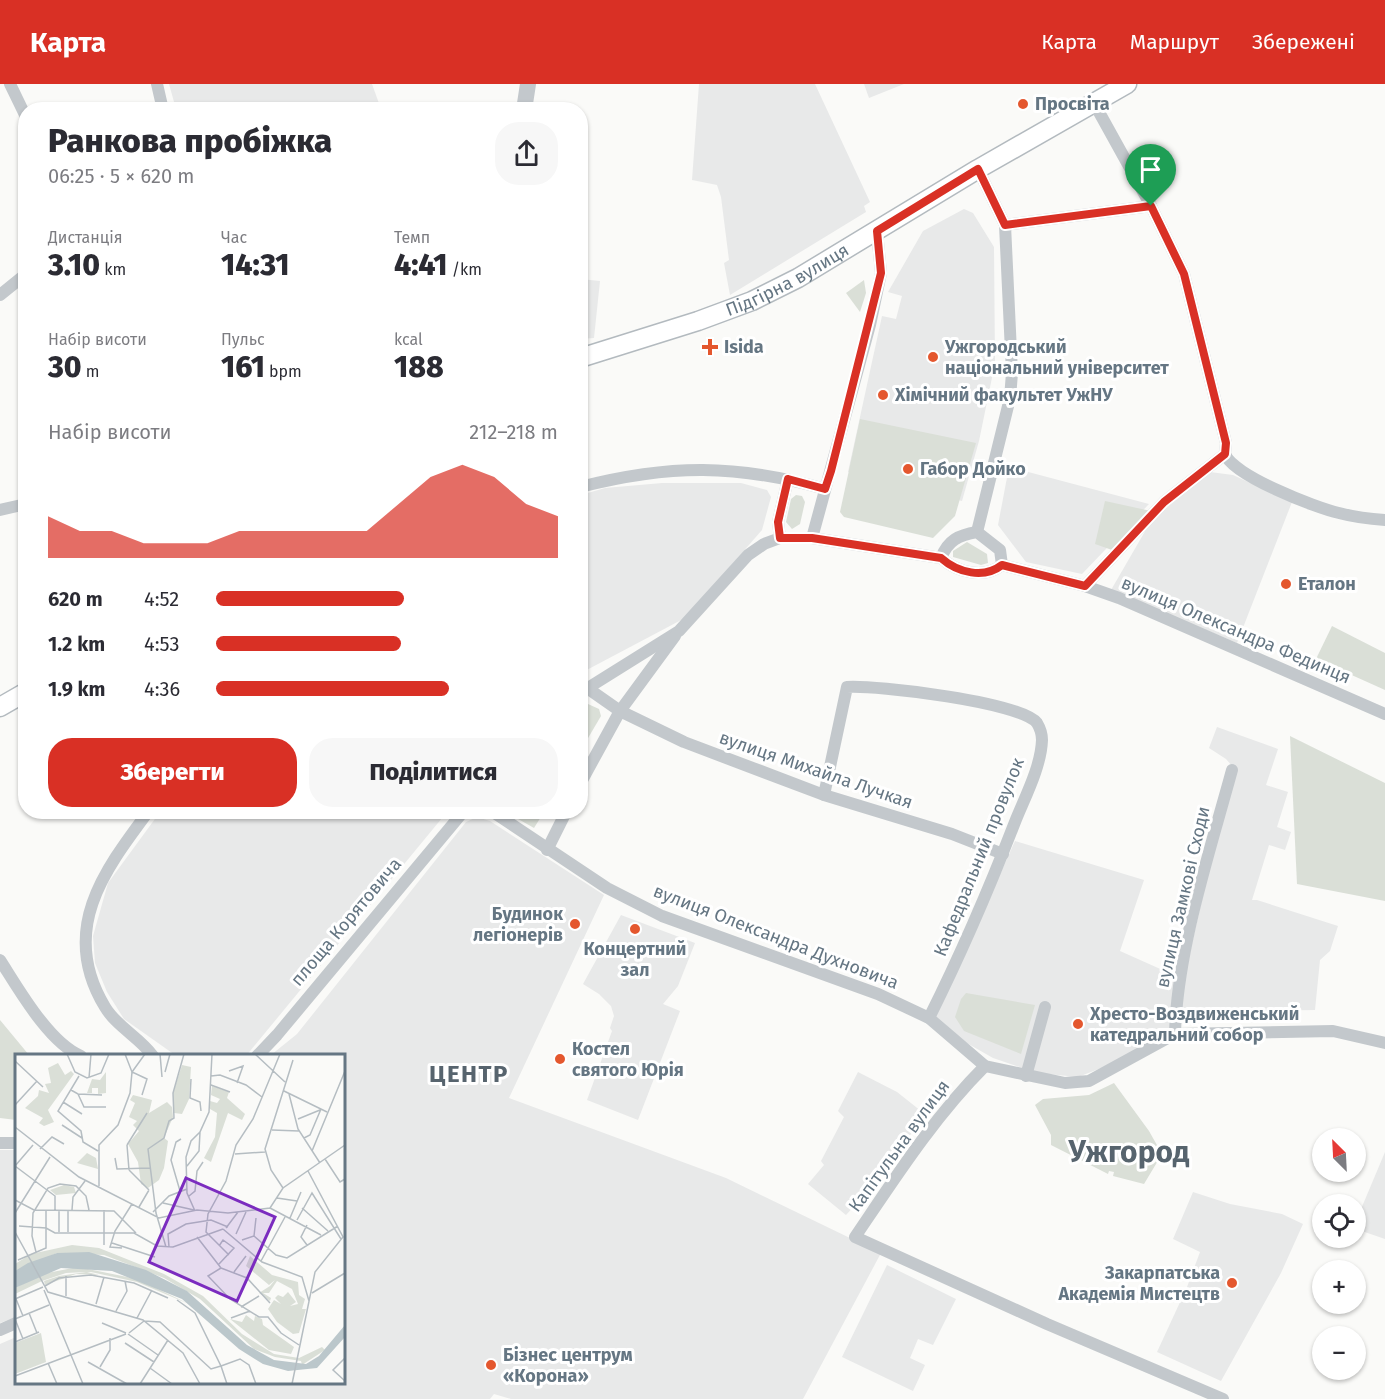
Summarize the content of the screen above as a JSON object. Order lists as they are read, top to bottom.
{
  "streets": {
    "main road": ["Підгірна вулиця"],
    "street": [
      "вулиця Олександра Фединця",
      "вулиця Михайла Лучкая",
      "Кафедральний провулок",
      "вулиця Замкові Сходи",
      "площа Корятовича",
      "вулиця Олександра Духновича",
      "Капітульна вулиця"
    ]
  },
  "crossings": [
    ["вулиця Михайла Лучкая", "Кафедральний провулок"],
    ["Кафедральний провулок", "вулиця Олександра Духновича"],
    ["вулиця Олександра Духновича", "Капітульна вулиця"]
  ],
  "districts": ["ЦЕНТР", "Ужгород"],
  "places": {
    "other": [
      "Просвіта",
      "Ужгородський національний університет",
      "Хімічний факультет УжНУ",
      "Габор Дойко",
      "Еталон",
      "Будинок легіонерів",
      "Концертний зал",
      "Хресто-Воздвиженський катедральний собор",
      "Костел святого Юрія",
      "Закарпатська Академія Мистецтв",
      "Бізнес центрум «Корона»"
    ],
    "health": ["Isida"]
  },
  "north": "top left",
  "page": {
    "header": "Карта",
    "nav": ["Карта", "Маршрут", "Збережені"],
    "heading": ["Ранкова пробіжка", "06:25 · 5 × 620 m"],
    "stats": [
      ["Дистанція", "3.10 km"],
      ["Час", "14:31"],
      ["Темп", "4:41 /km"],
      ["Набір висоти", "30 m"],
      ["Пульс", "161 bpm"],
      ["kcal", "188"]
    ],
    "chart": ["Набір висоти", "212–218 m"],
    "list": [
      {
        "name": "620 m",
        "note": "4:52"
      },
      {
        "name": "1.2 km",
        "note": "4:53"
      },
      {
        "name": "1.9 km",
        "note": "4:36"
      }
    ],
    "buttons": ["Зберегти", "Поділитися"],
    "map_buttons": ["+", "−"]
  }
}
